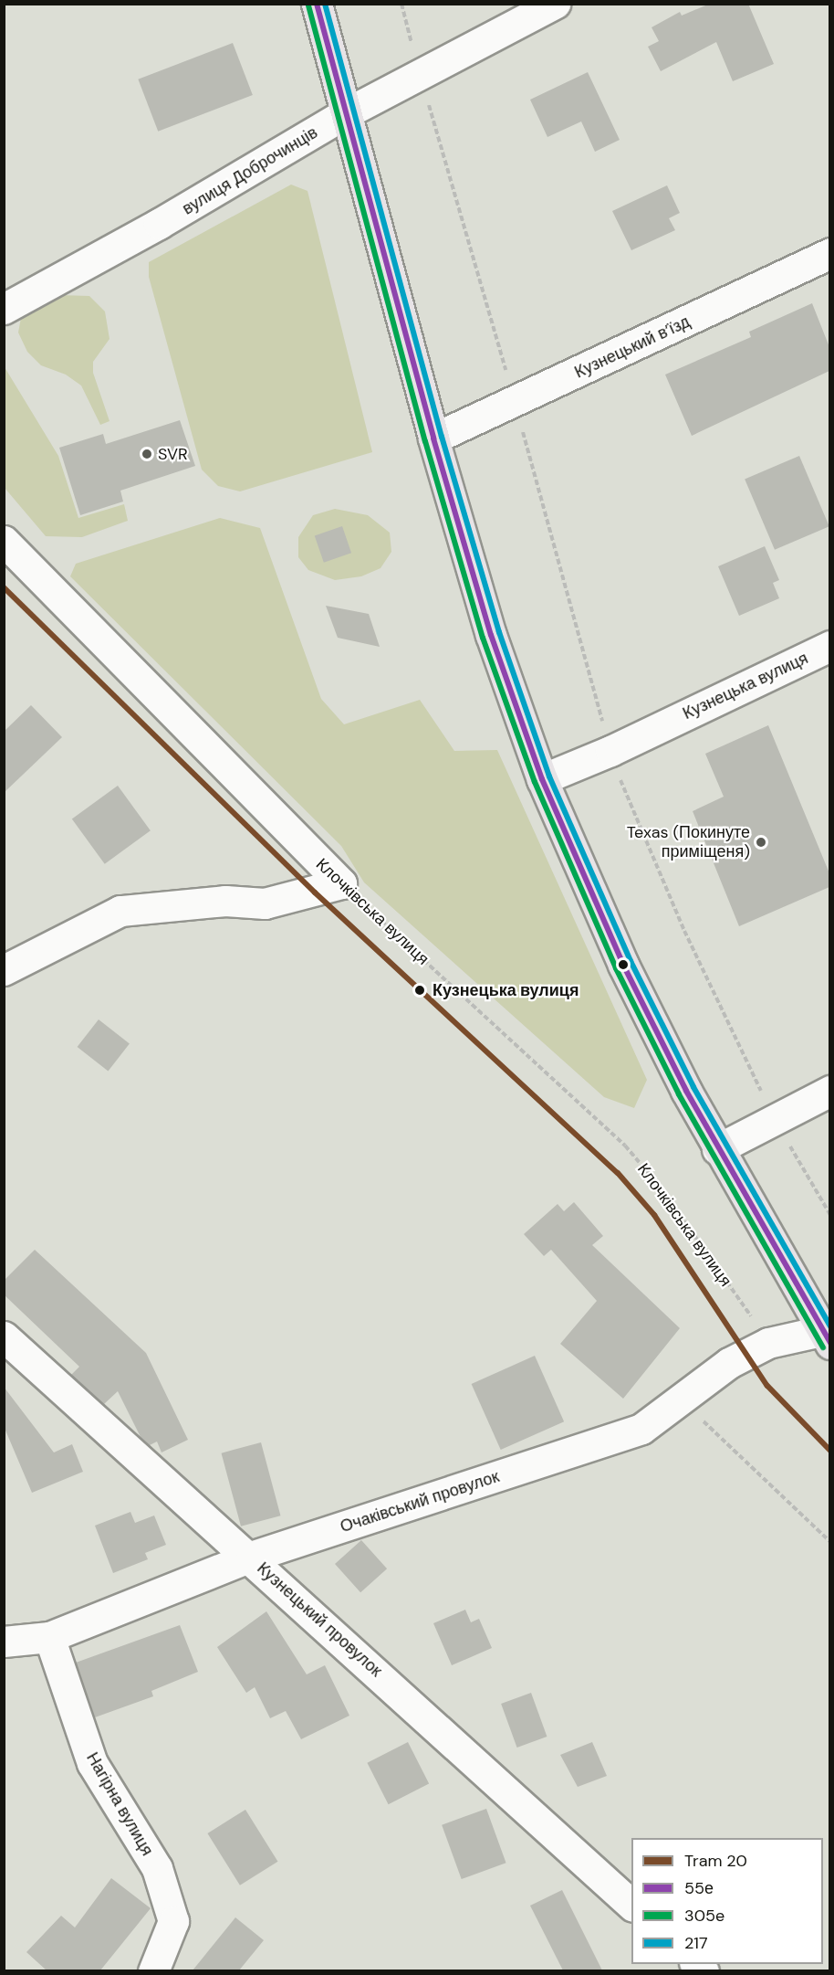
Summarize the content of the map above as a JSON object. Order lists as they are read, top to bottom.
{
  "streets": {
    "street": [
      "вулиця Доброчинців",
      "Кузнецький в’їзд",
      "Кузнецька вулиця",
      "Клочківська вулиця",
      "Очаківський провулок",
      "Кузнецький провулок",
      "Нагірна вулиця"
    ]
  },
  "crossings": [
    ["Клочківська вулиця", "Очаківський провулок"],
    ["Очаківський провулок", "Кузнецький провулок"],
    ["Очаківський провулок", "Нагірна вулиця"]
  ],
  "places": ["SVR", "Texas (Покинуте приміщеня)", "Кузнецька вулиця"],
  "lines": [
    "transit line 55е",
    "transit line 217",
    "transit line 305e",
    "tram line 20"
  ],
  "legend": [
    "Tram 20",
    "55е",
    "305e",
    "217"
  ]
}
